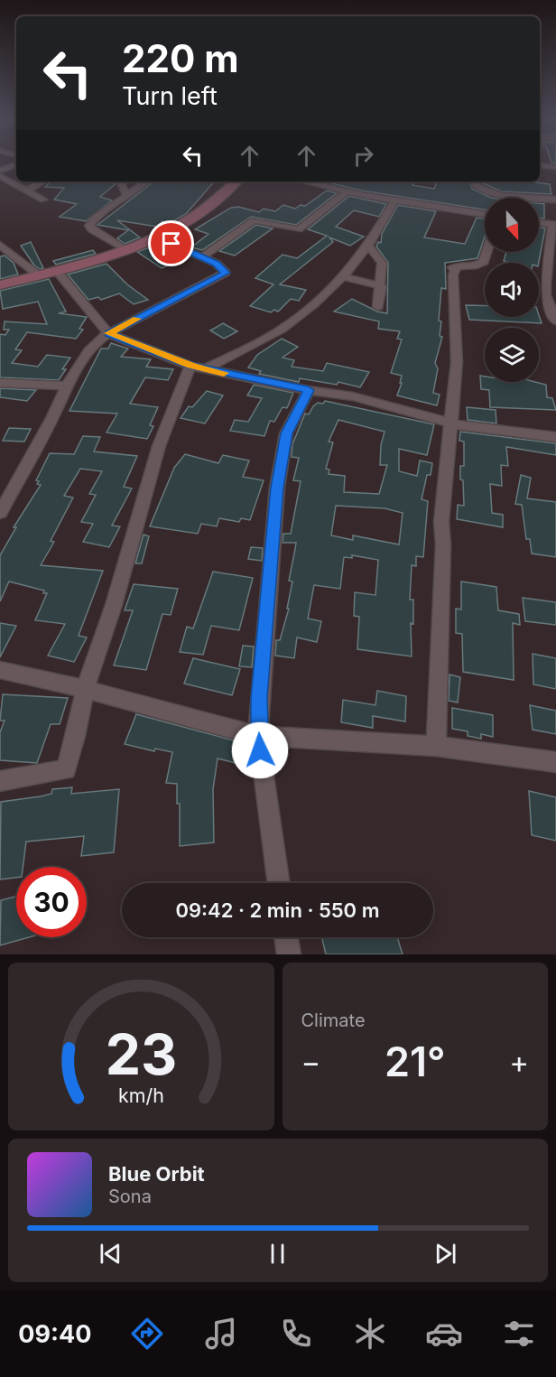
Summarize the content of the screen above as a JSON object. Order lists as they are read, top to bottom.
{
  "north": "bottom",
  "page": {
    "turn": ["220 m", "Turn left"],
    "limit": "30",
    "trip": "09:42 · 2 min · 550 m",
    "tile": "Climate",
    "heat": ["−", "21°", "+"],
    "song": ["Blue Orbit", "Sona"],
    "tabs": "09:40",
    "gauge": ["23", "km/h"]
  }
}
